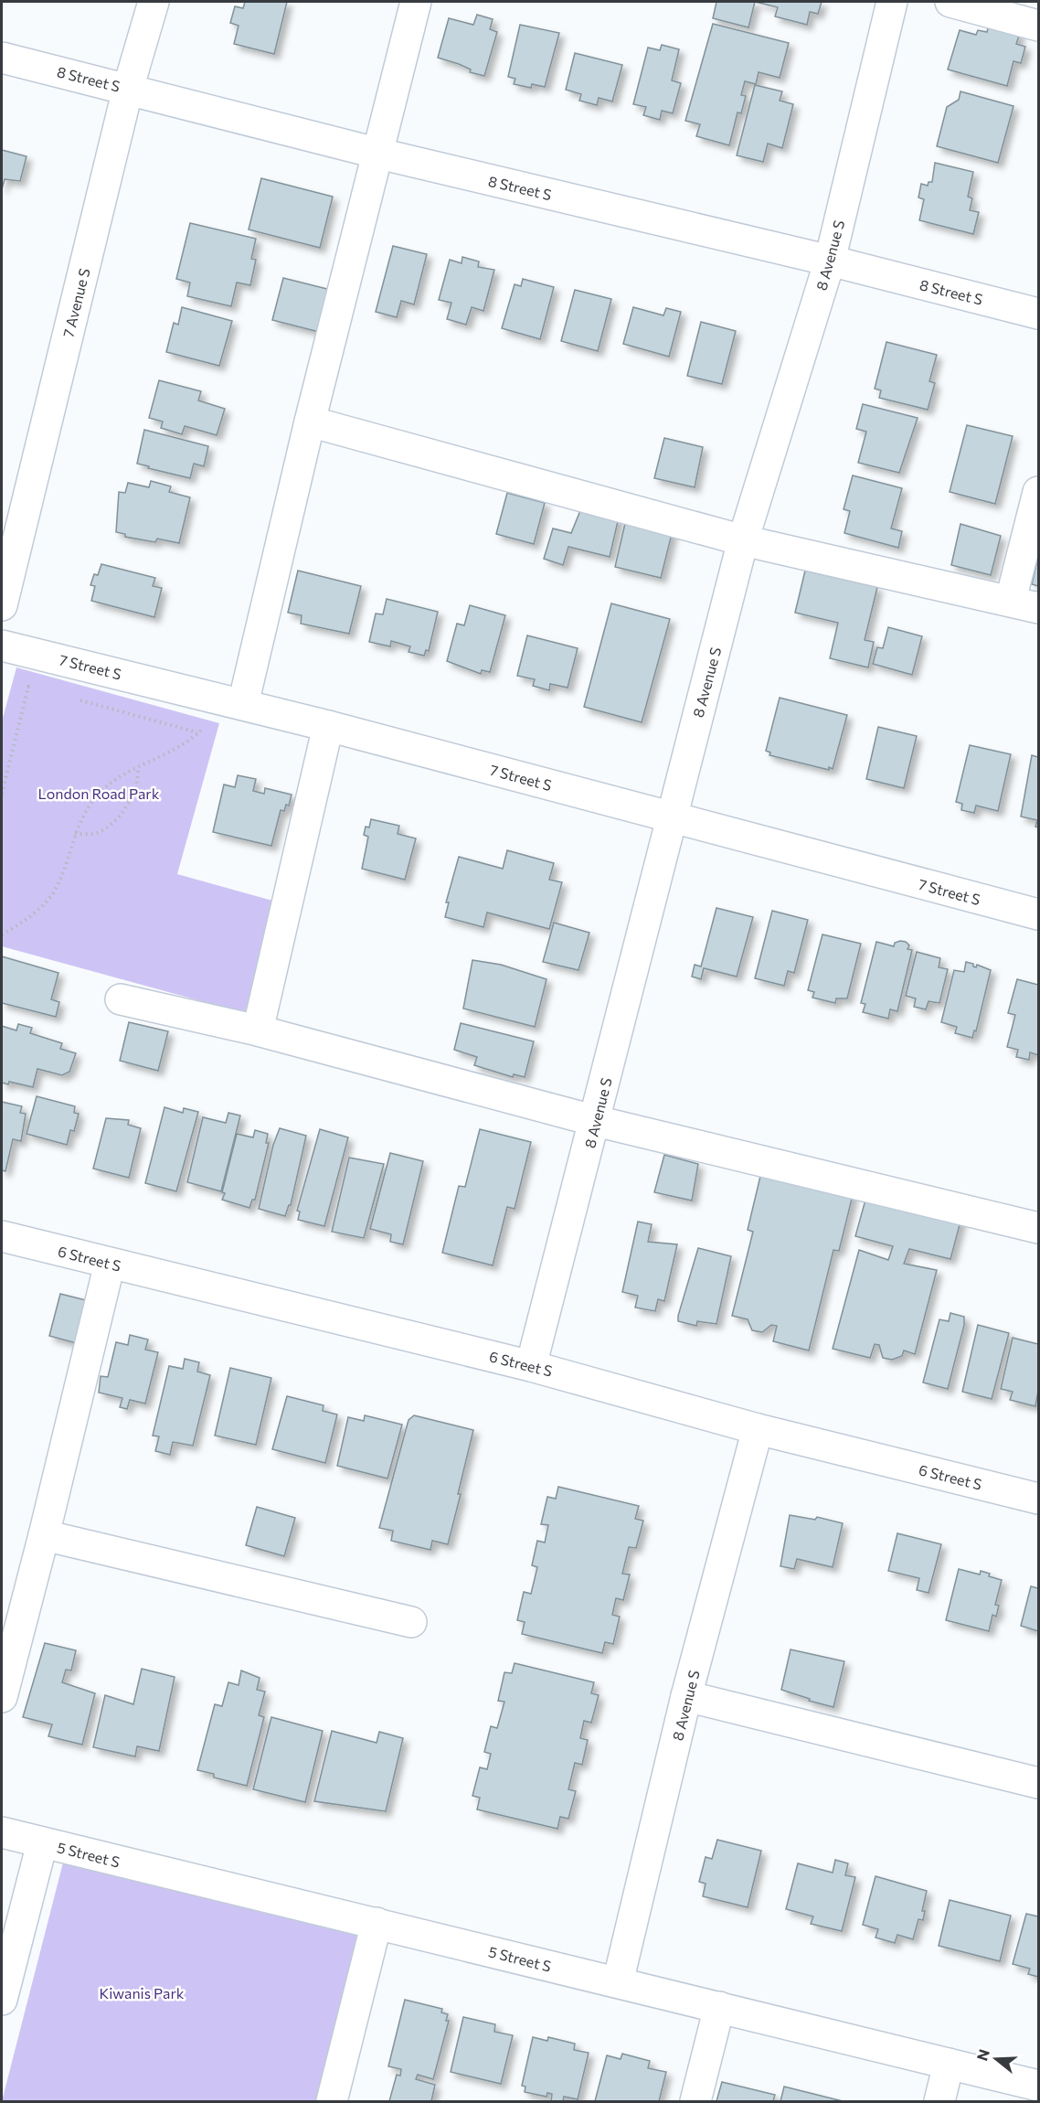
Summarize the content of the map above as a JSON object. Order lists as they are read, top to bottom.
{
  "streets": {
    "street": [
      "8 Street S",
      "8 Avenue S",
      "7 Avenue S",
      "7 Street S",
      "6 Street S",
      "5 Street S"
    ]
  },
  "crossings": [
    ["8 Street S", "8 Avenue S"],
    ["8 Street S", "7 Avenue S"],
    ["8 Avenue S", "7 Street S"],
    ["8 Avenue S", "6 Street S"],
    ["8 Avenue S", "5 Street S"]
  ],
  "parks": ["London Road Park", "Kiwanis Park"],
  "north": "left"
}
